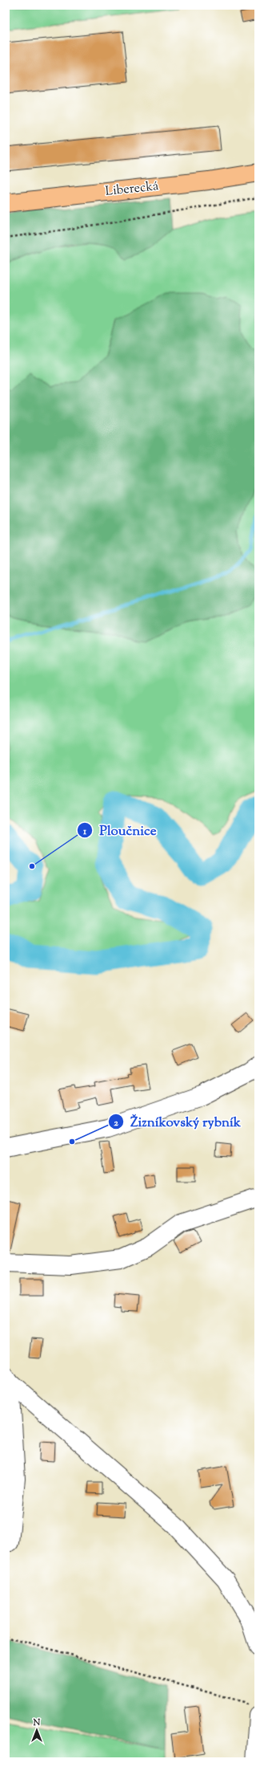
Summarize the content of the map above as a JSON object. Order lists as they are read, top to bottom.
{
  "streets": {
    "main road": ["Liberecká"]
  },
  "places": ["Ploučnice", "Žizníkovský rybník"],
  "north": "top"
}
